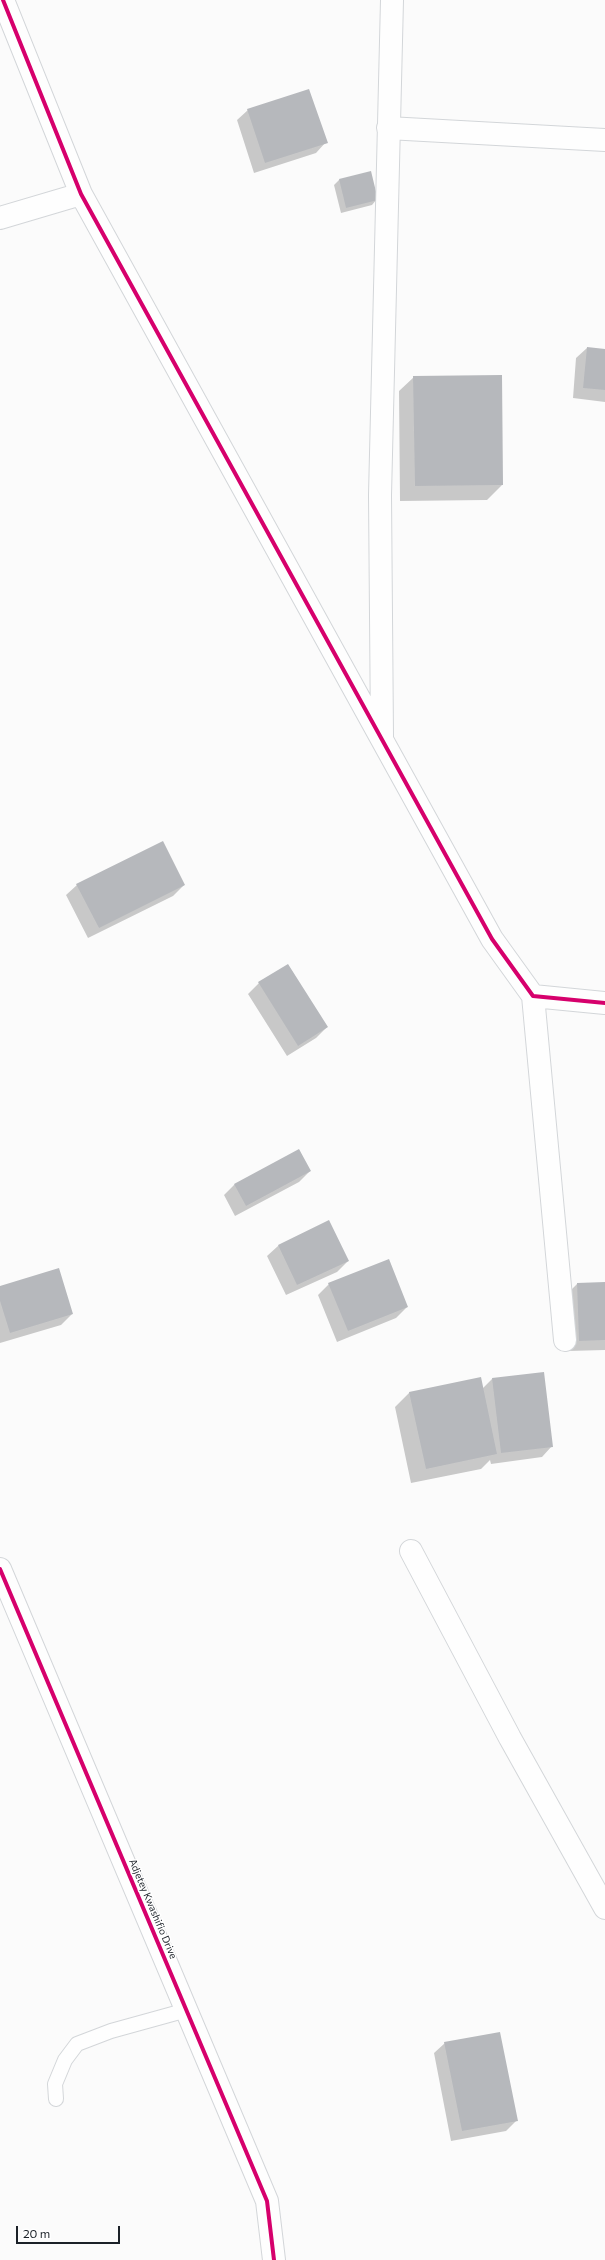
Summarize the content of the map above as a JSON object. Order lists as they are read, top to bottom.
{
  "streets": {
    "street": ["Adjetey Kwashifio Drive"]
  },
  "scale_bar": "20 m"
}
